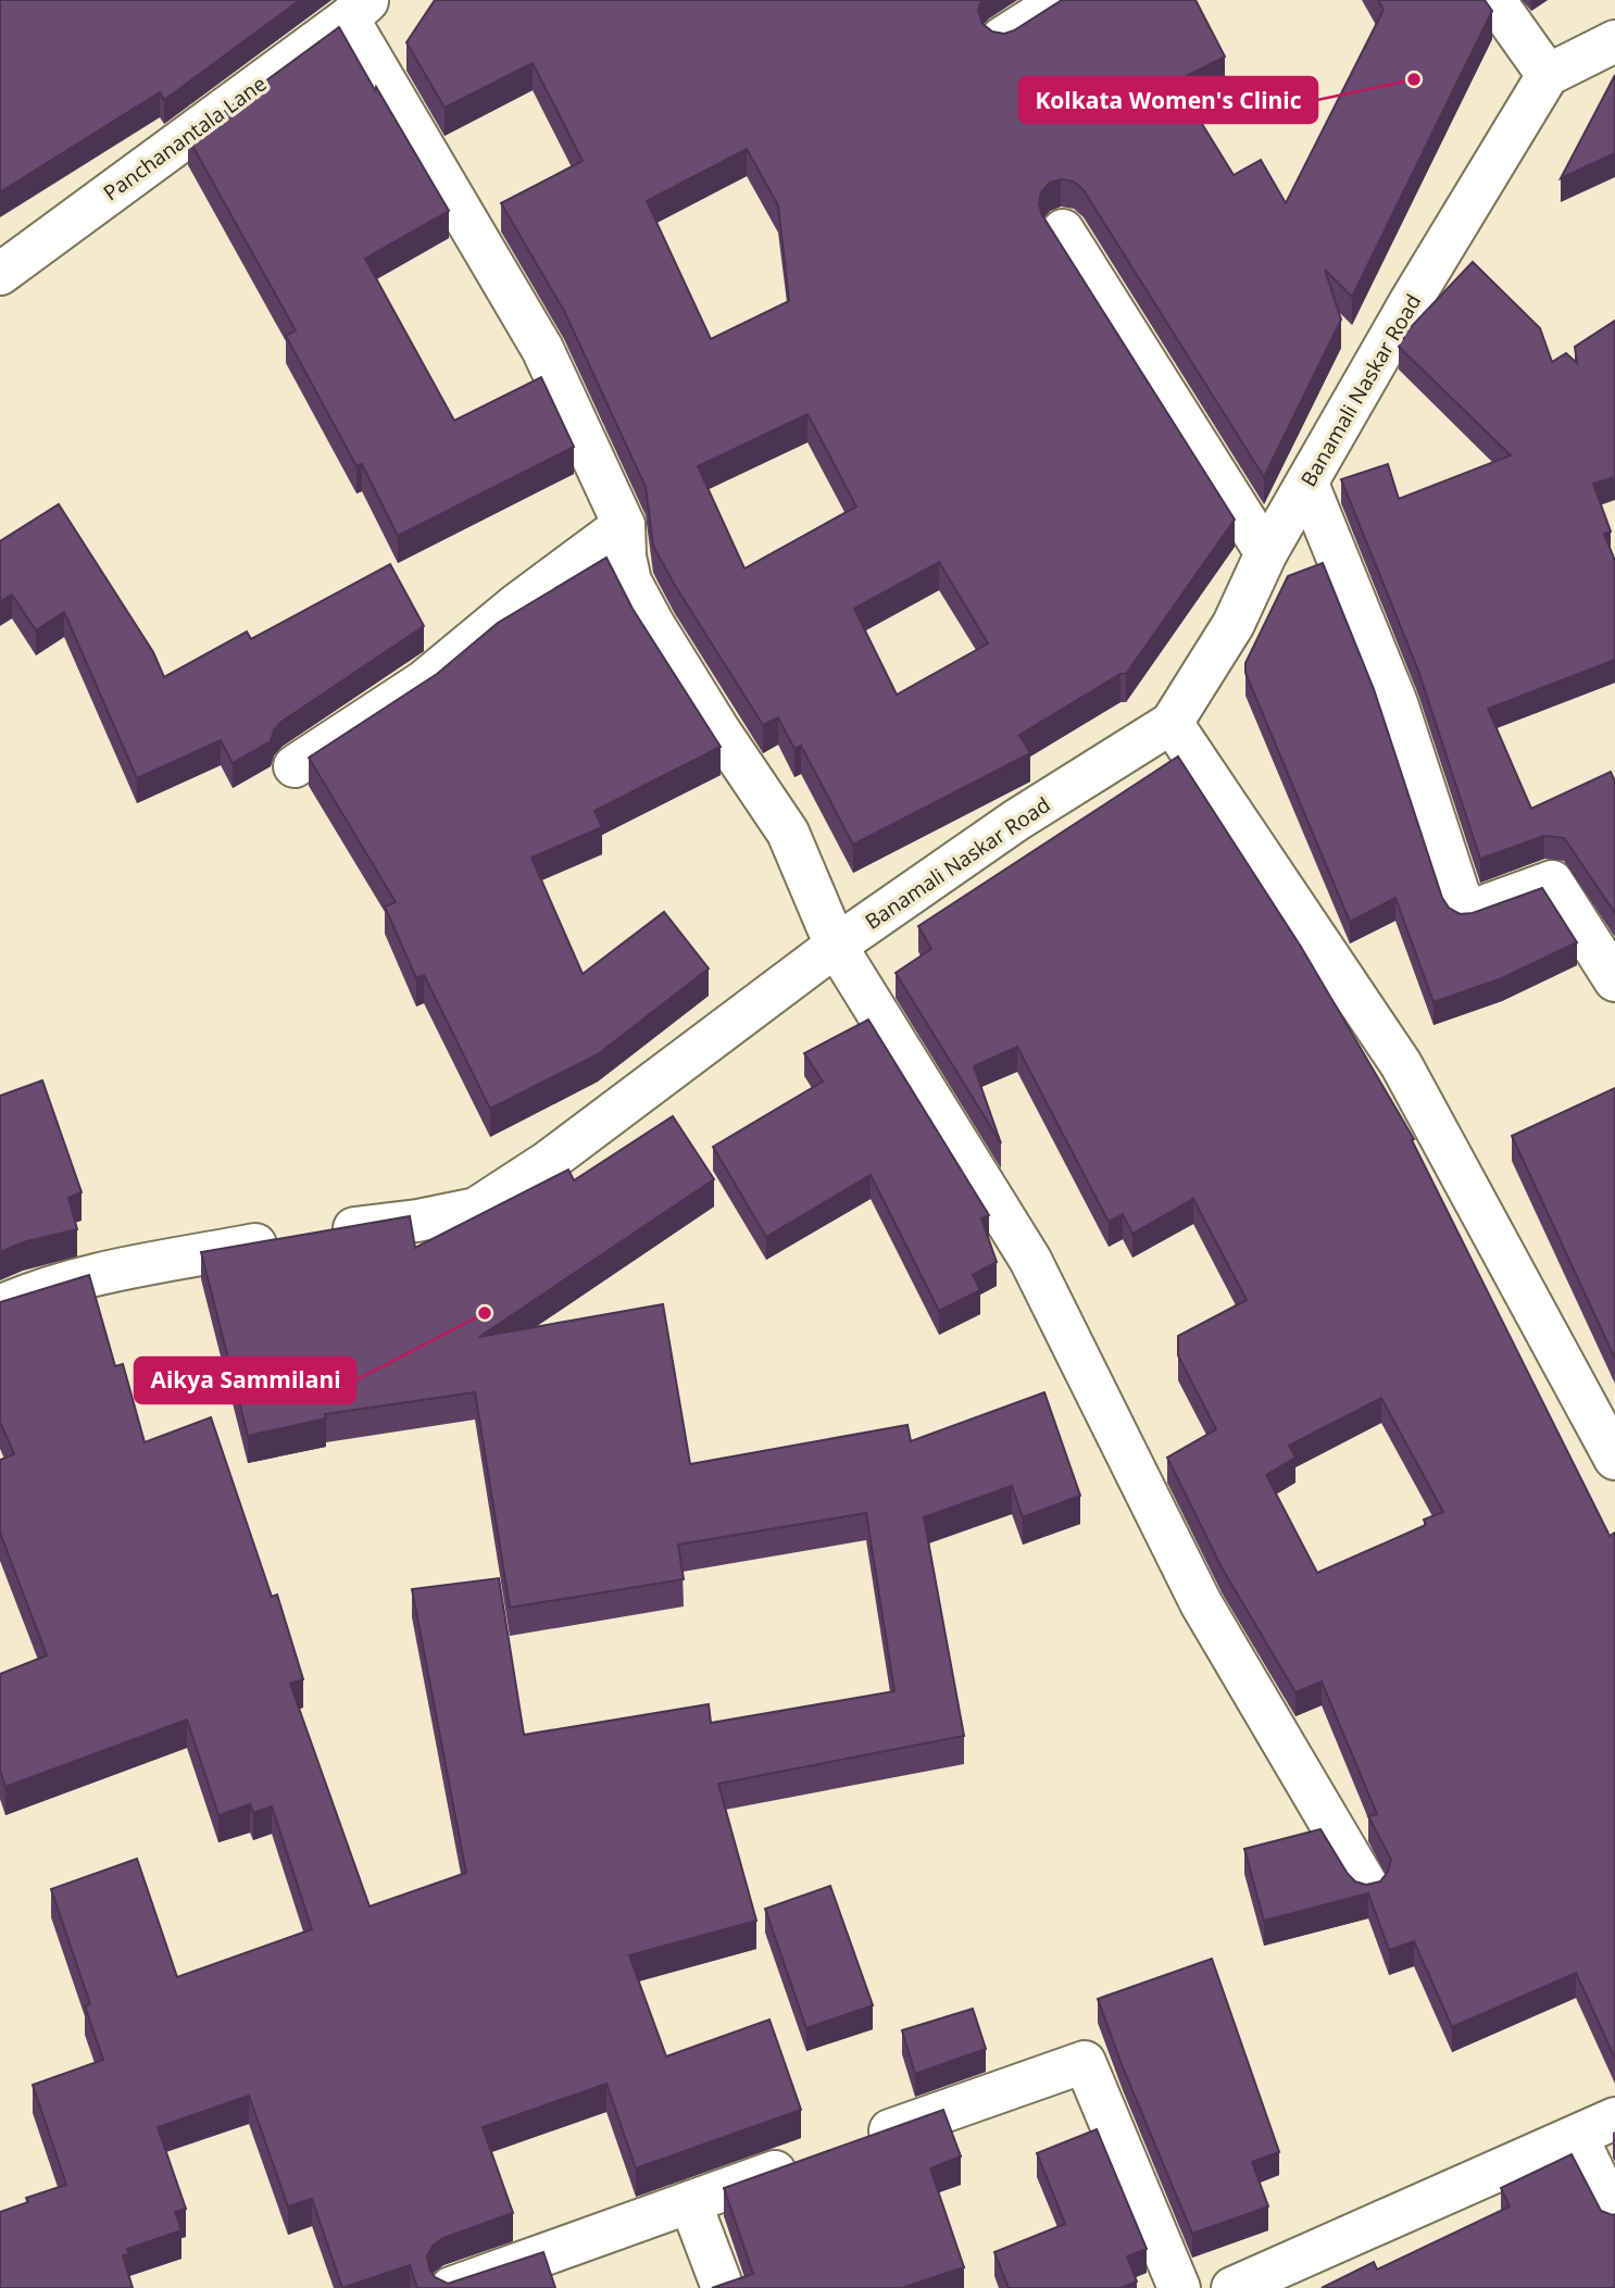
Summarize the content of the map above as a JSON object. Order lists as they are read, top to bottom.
{
  "streets": {
    "street": ["Panchanantala Lane", "Banamali Naskar Road"]
  },
  "places": ["Kolkata Women's Clinic", "Aikya Sammilani"]
}
